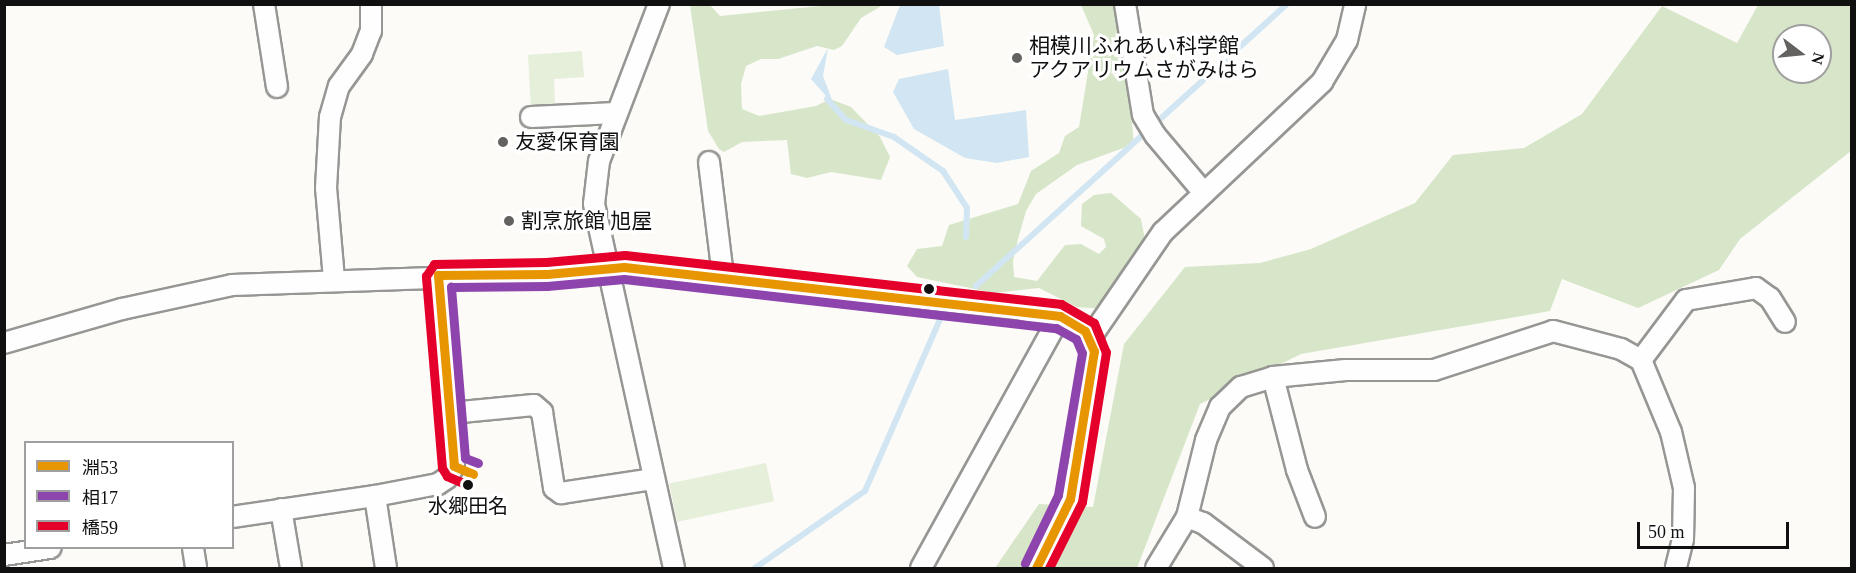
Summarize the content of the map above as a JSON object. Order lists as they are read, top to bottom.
{
  "places": [
    "相模川ふれあい科学館 アクアリウムさがみはら",
    "友愛保育園",
    "割烹旅館 旭屋",
    "水郷田名"
  ],
  "lines": ["transit line 橋59", "transit line 淵53", "transit line 相17"],
  "legend": ["淵53", "相17", "橋59"],
  "scale_bar": "50 m",
  "north": "right"
}
